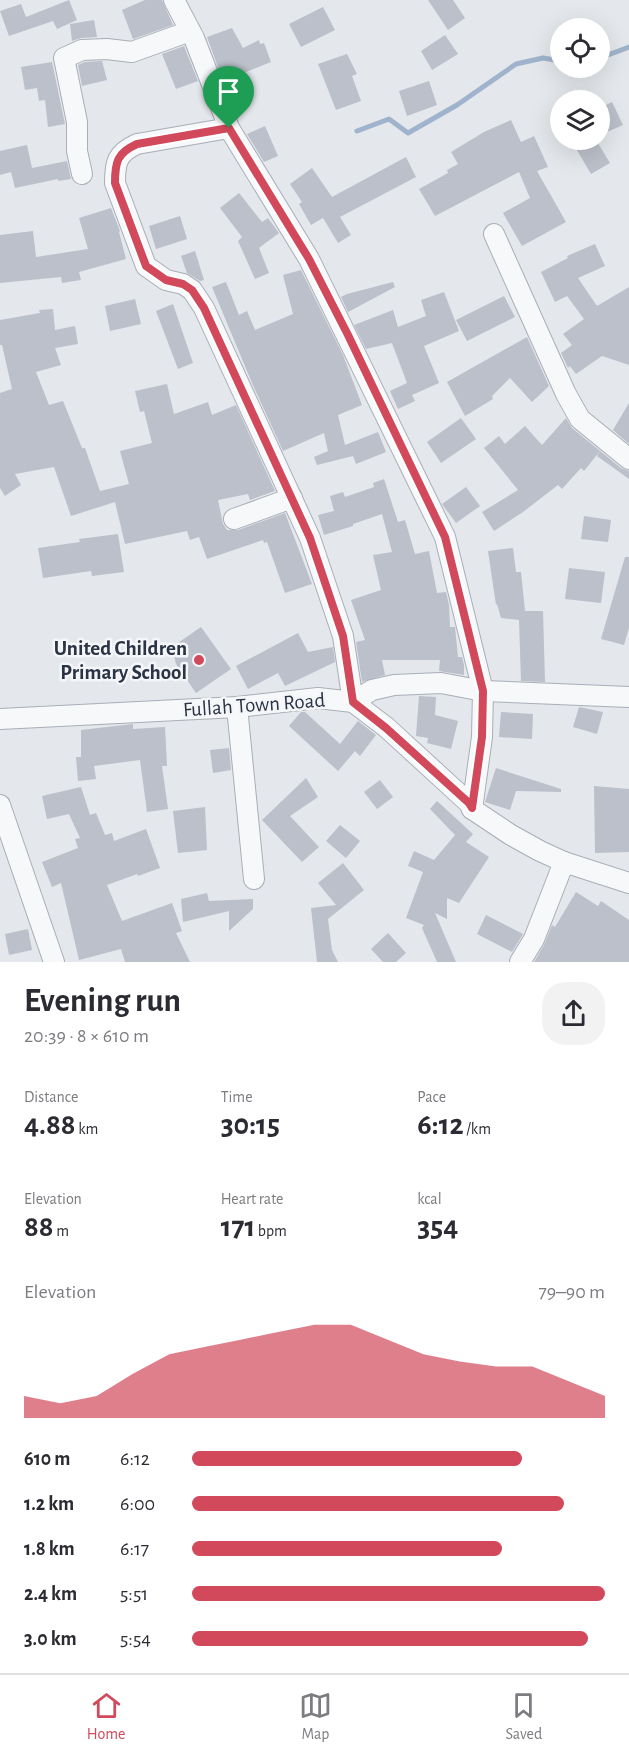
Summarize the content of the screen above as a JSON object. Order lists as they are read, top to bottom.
{
  "streets": {
    "street": ["Fullah Town Road"]
  },
  "places": ["United Children Primary School"],
  "page": {
    "heading": ["Evening run", "20:39 · 8 × 610 m"],
    "stats": [
      ["Distance", "4.88 km"],
      ["Time", "30:15"],
      ["Pace", "6:12 /km"],
      ["Elevation", "88 m"],
      ["Heart rate", "171 bpm"],
      ["kcal", "354"]
    ],
    "chart": ["Elevation", "79–90 m"],
    "list": [
      {
        "name": "610 m",
        "note": "6:12"
      },
      {
        "name": "1.2 km",
        "note": "6:00"
      },
      {
        "name": "1.8 km",
        "note": "6:17"
      },
      {
        "name": "2.4 km",
        "note": "5:51"
      },
      {
        "name": "3.0 km",
        "note": "5:54"
      }
    ],
    "tabs": ["Home", "Map", "Saved"]
  }
}
